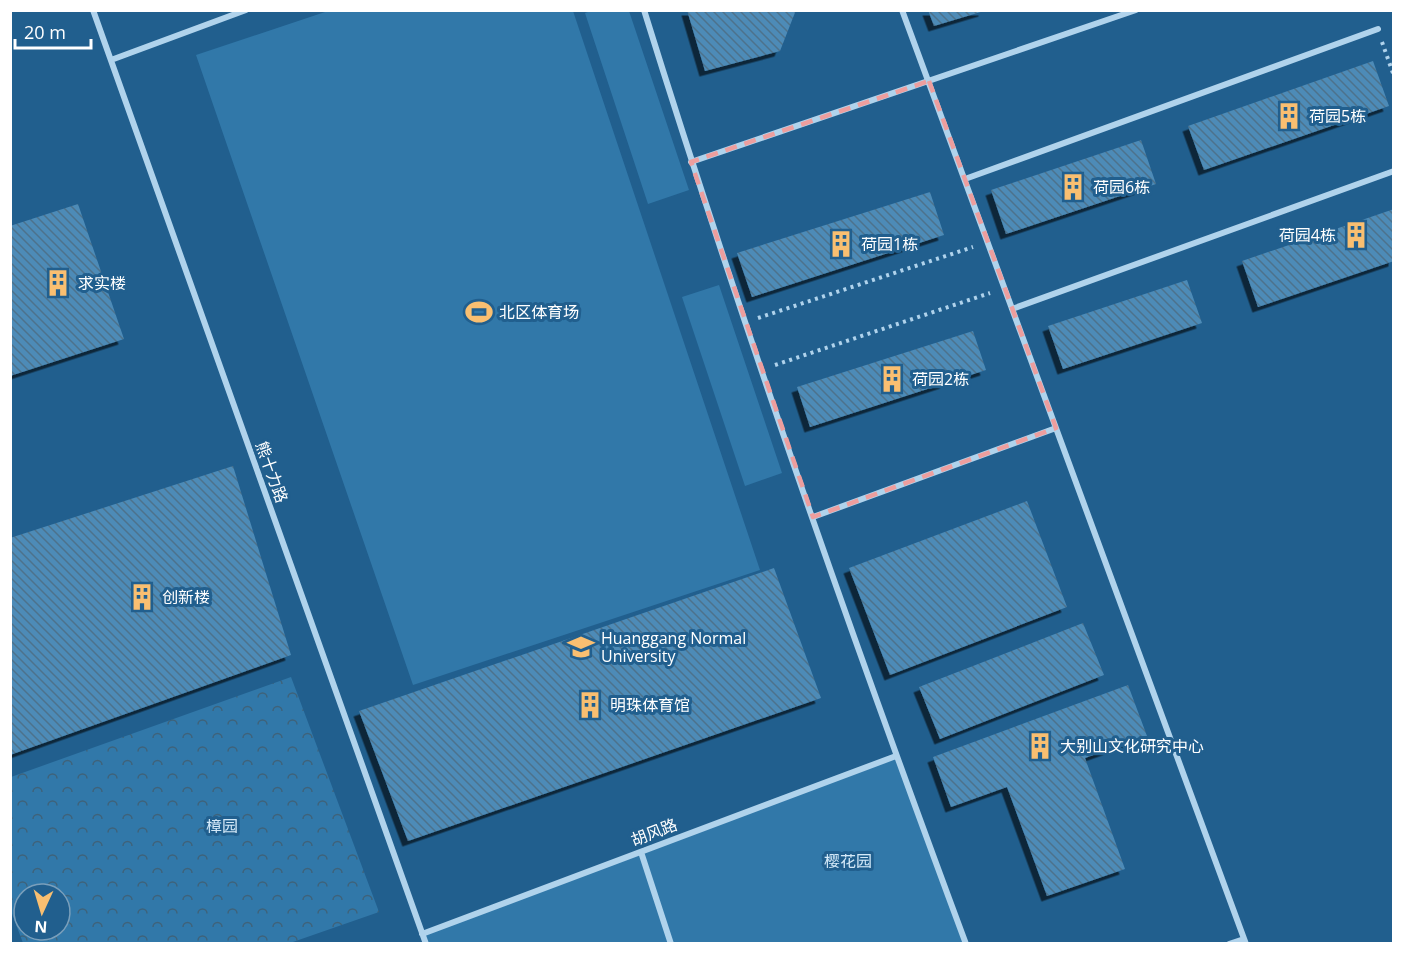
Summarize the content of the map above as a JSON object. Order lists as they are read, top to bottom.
{
  "streets": {
    "street": ["熊十力路", "胡风路"]
  },
  "crossings": [
    ["熊十力路", "胡风路"]
  ],
  "parks": ["樟园", "樱花园"],
  "places": {
    "building": [
      "荷园5栋",
      "荷园6栋",
      "荷园4栋",
      "荷园1栋",
      "求实楼",
      "荷园2栋",
      "创新楼",
      "明珠体育馆",
      "大别山文化研究中心"
    ],
    "sports": ["北区体育场"],
    "school or university": ["Huanggang Normal University"]
  },
  "scale_bar": "20 m",
  "north": "bottom"
}
